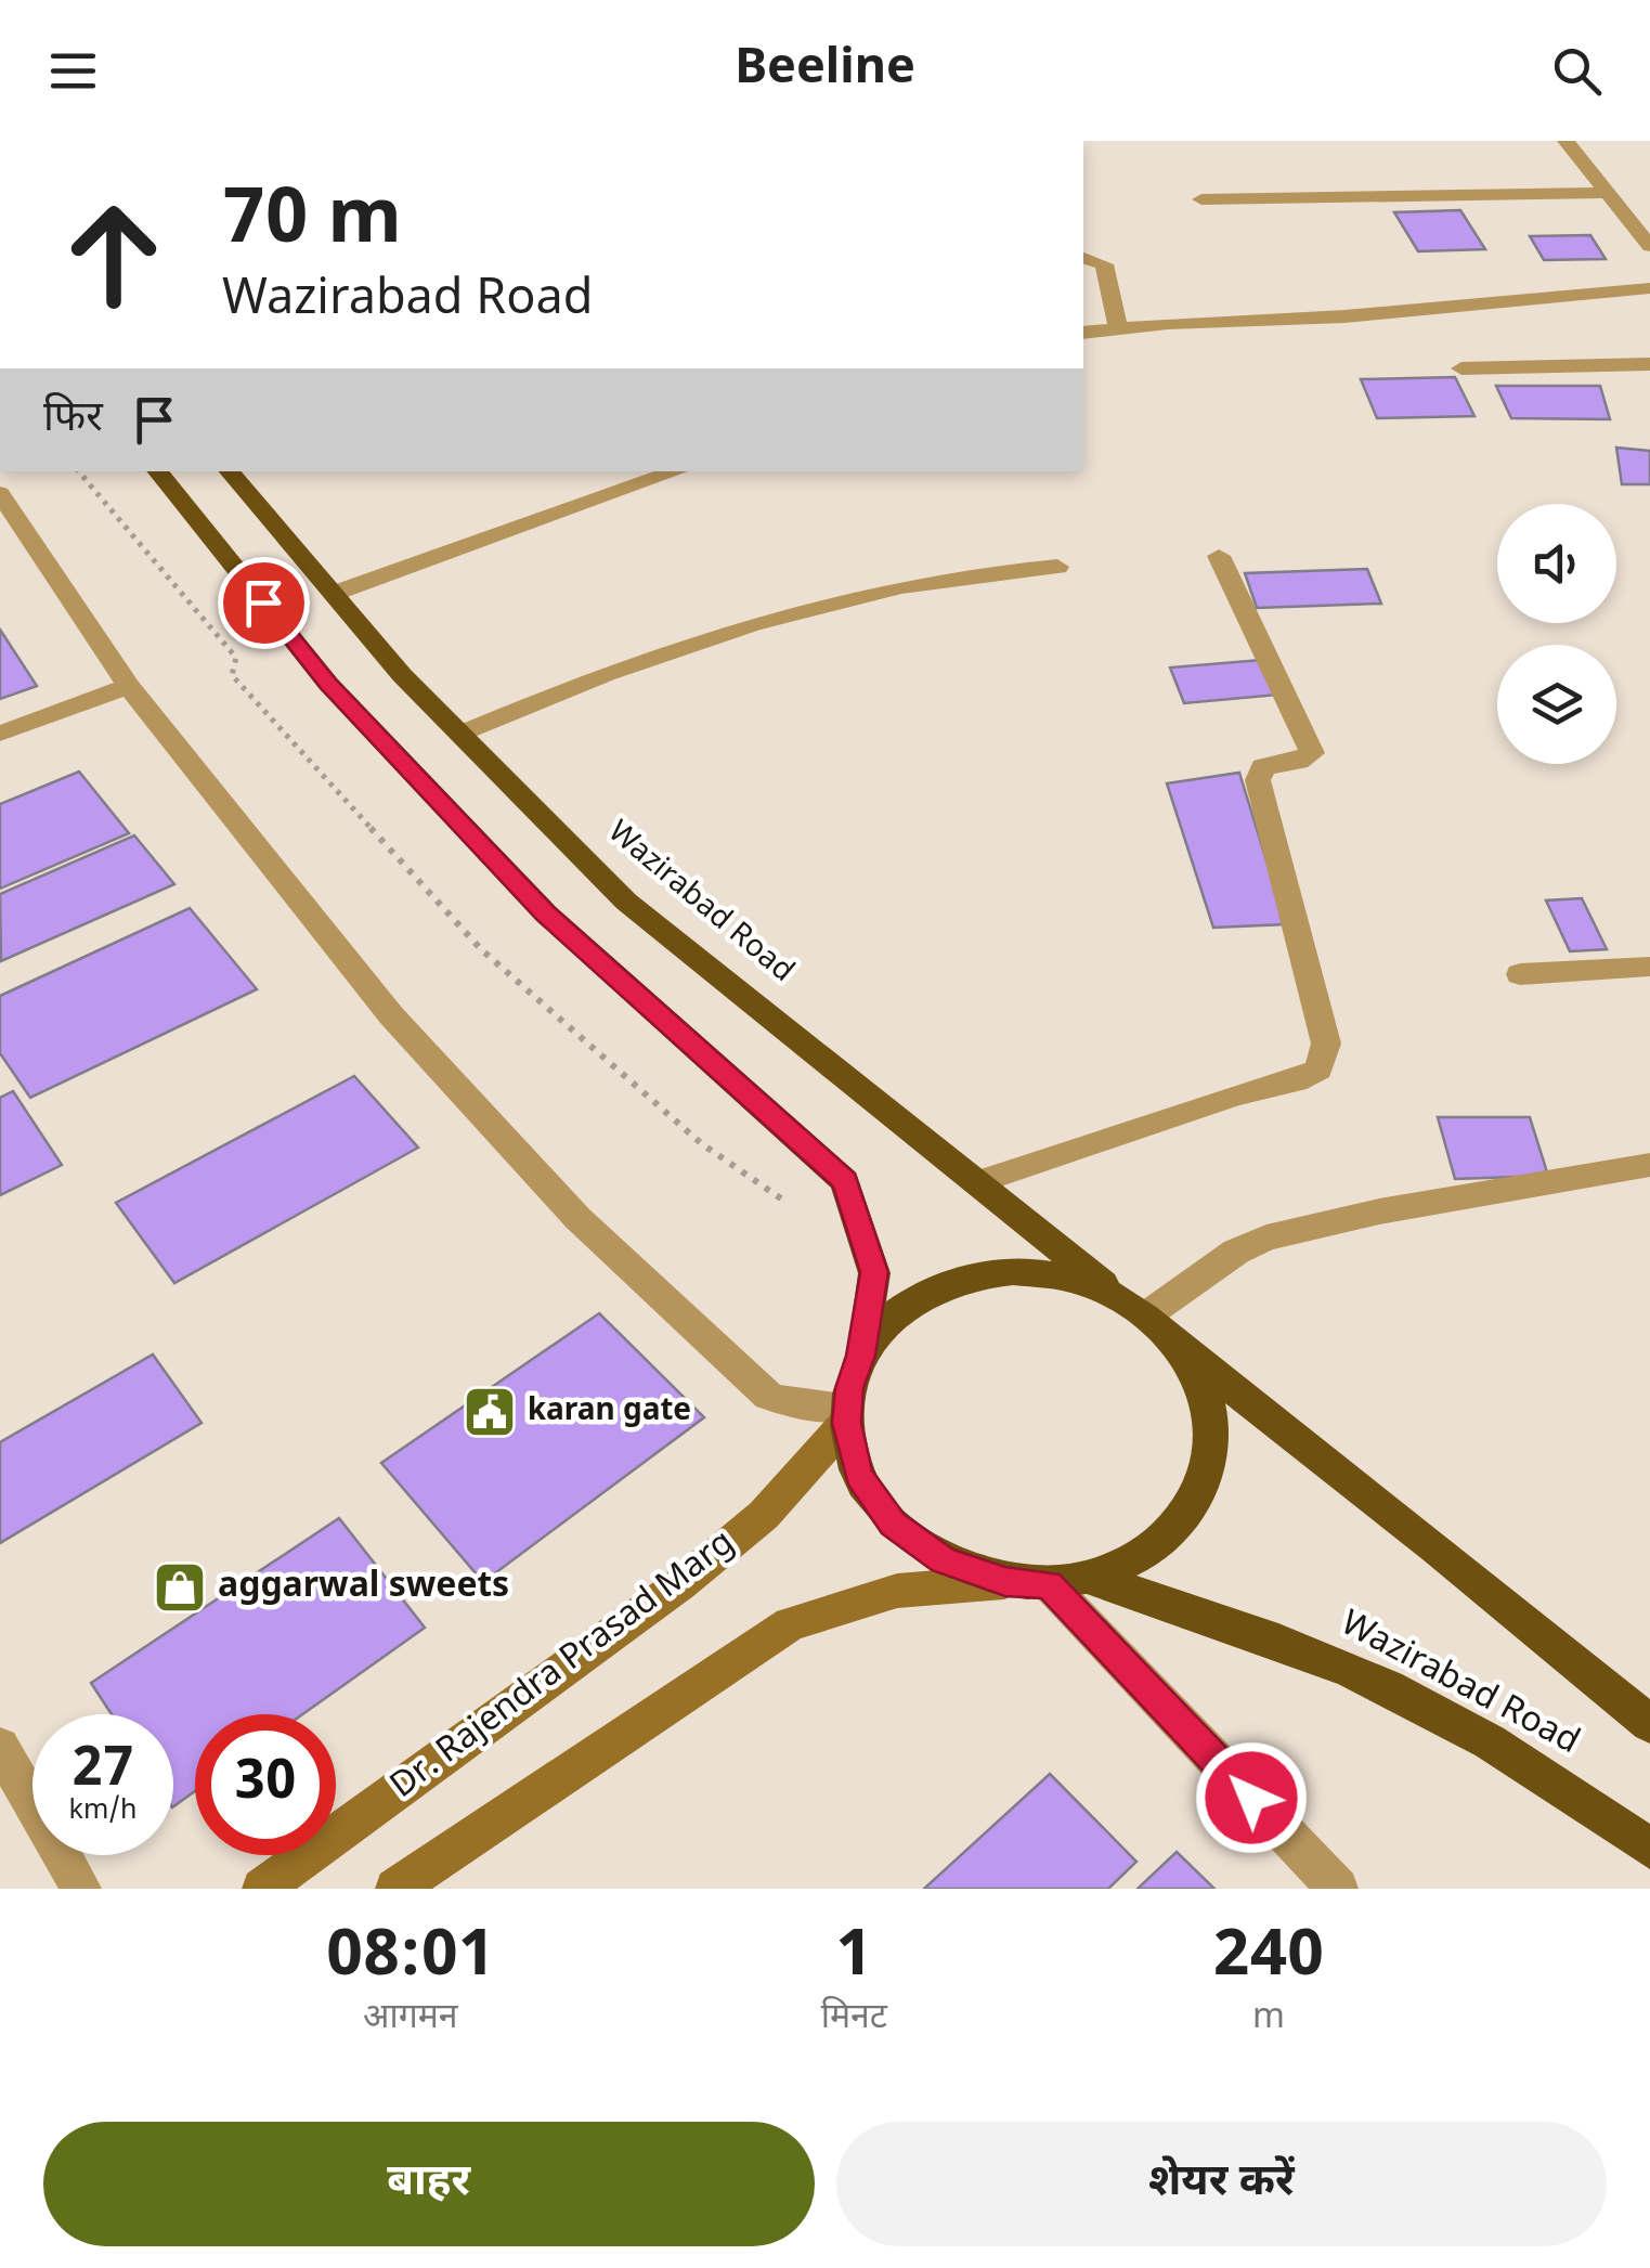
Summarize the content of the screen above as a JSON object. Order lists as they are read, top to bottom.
{
  "streets": {
    "highway": ["Wazirabad Road"],
    "main road": ["Dr. Rajendra Prasad Marg"]
  },
  "crossings": [
    ["Wazirabad Road", "Dr. Rajendra Prasad Marg"]
  ],
  "places": {
    "public building": ["karan gate"],
    "shop": ["aggarwal sweets"]
  },
  "page": {
    "header": "Beeline",
    "turn": ["70 m", "Wazirabad Road"],
    "then": "फिर",
    "speed": "27 km/h",
    "limit": "30",
    "eta": [
      "08:01",
      "आगमन",
      "1",
      "मिनट",
      "240",
      "m"
    ],
    "buttons": ["बाहर", "शेयर करें"]
  }
}
